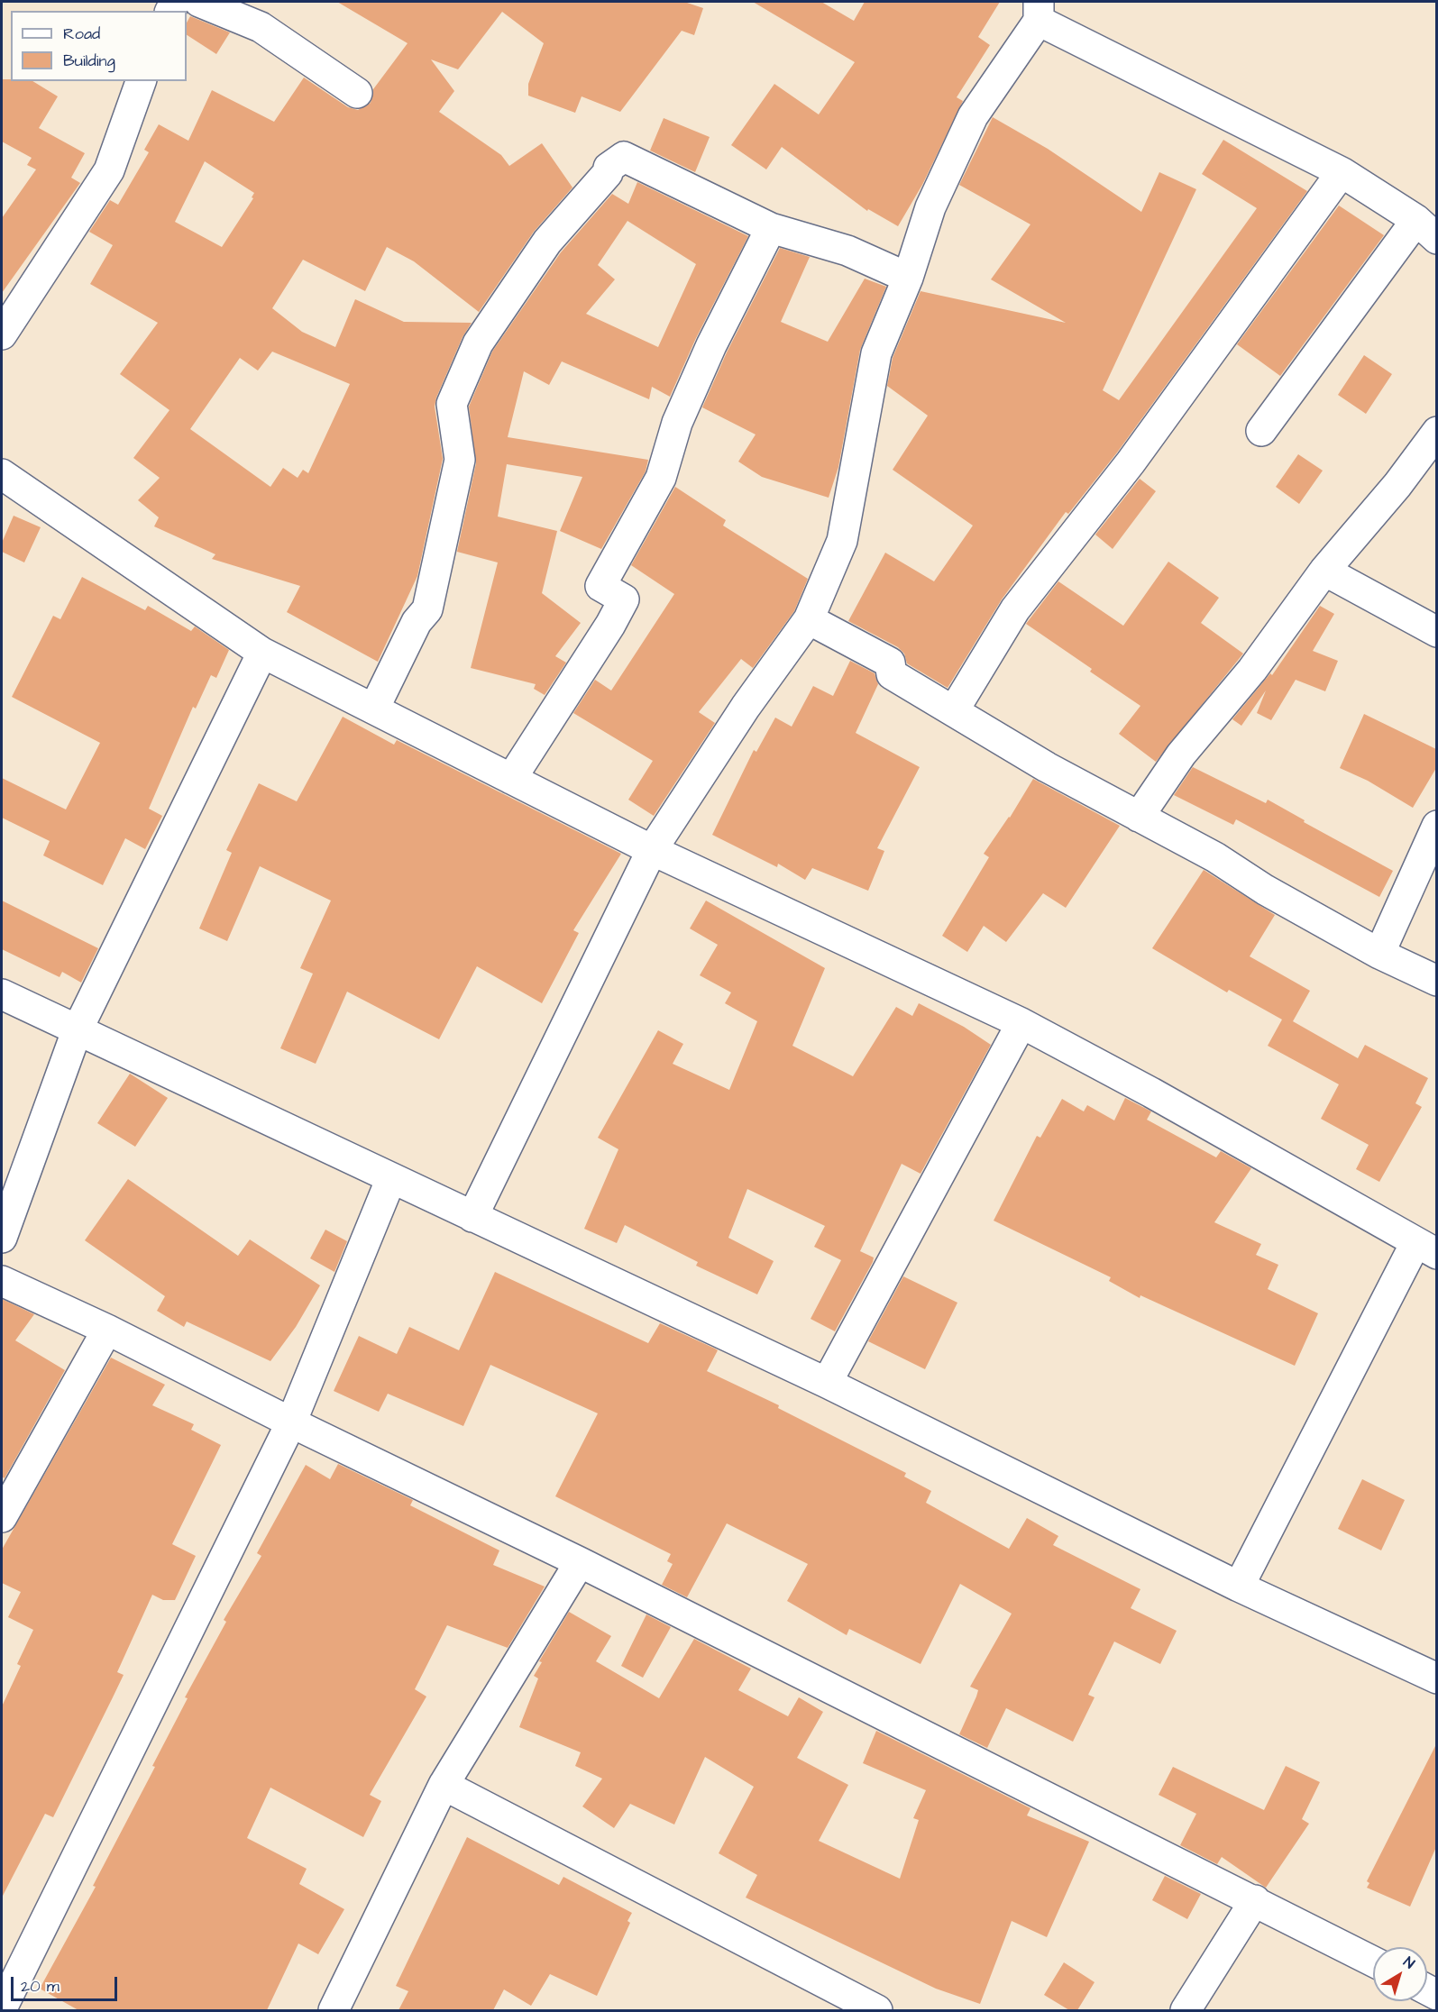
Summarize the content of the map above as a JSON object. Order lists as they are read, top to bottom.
{
  "legend": ["Road", "Building"],
  "scale_bar": "20 m",
  "north": "top right"
}
